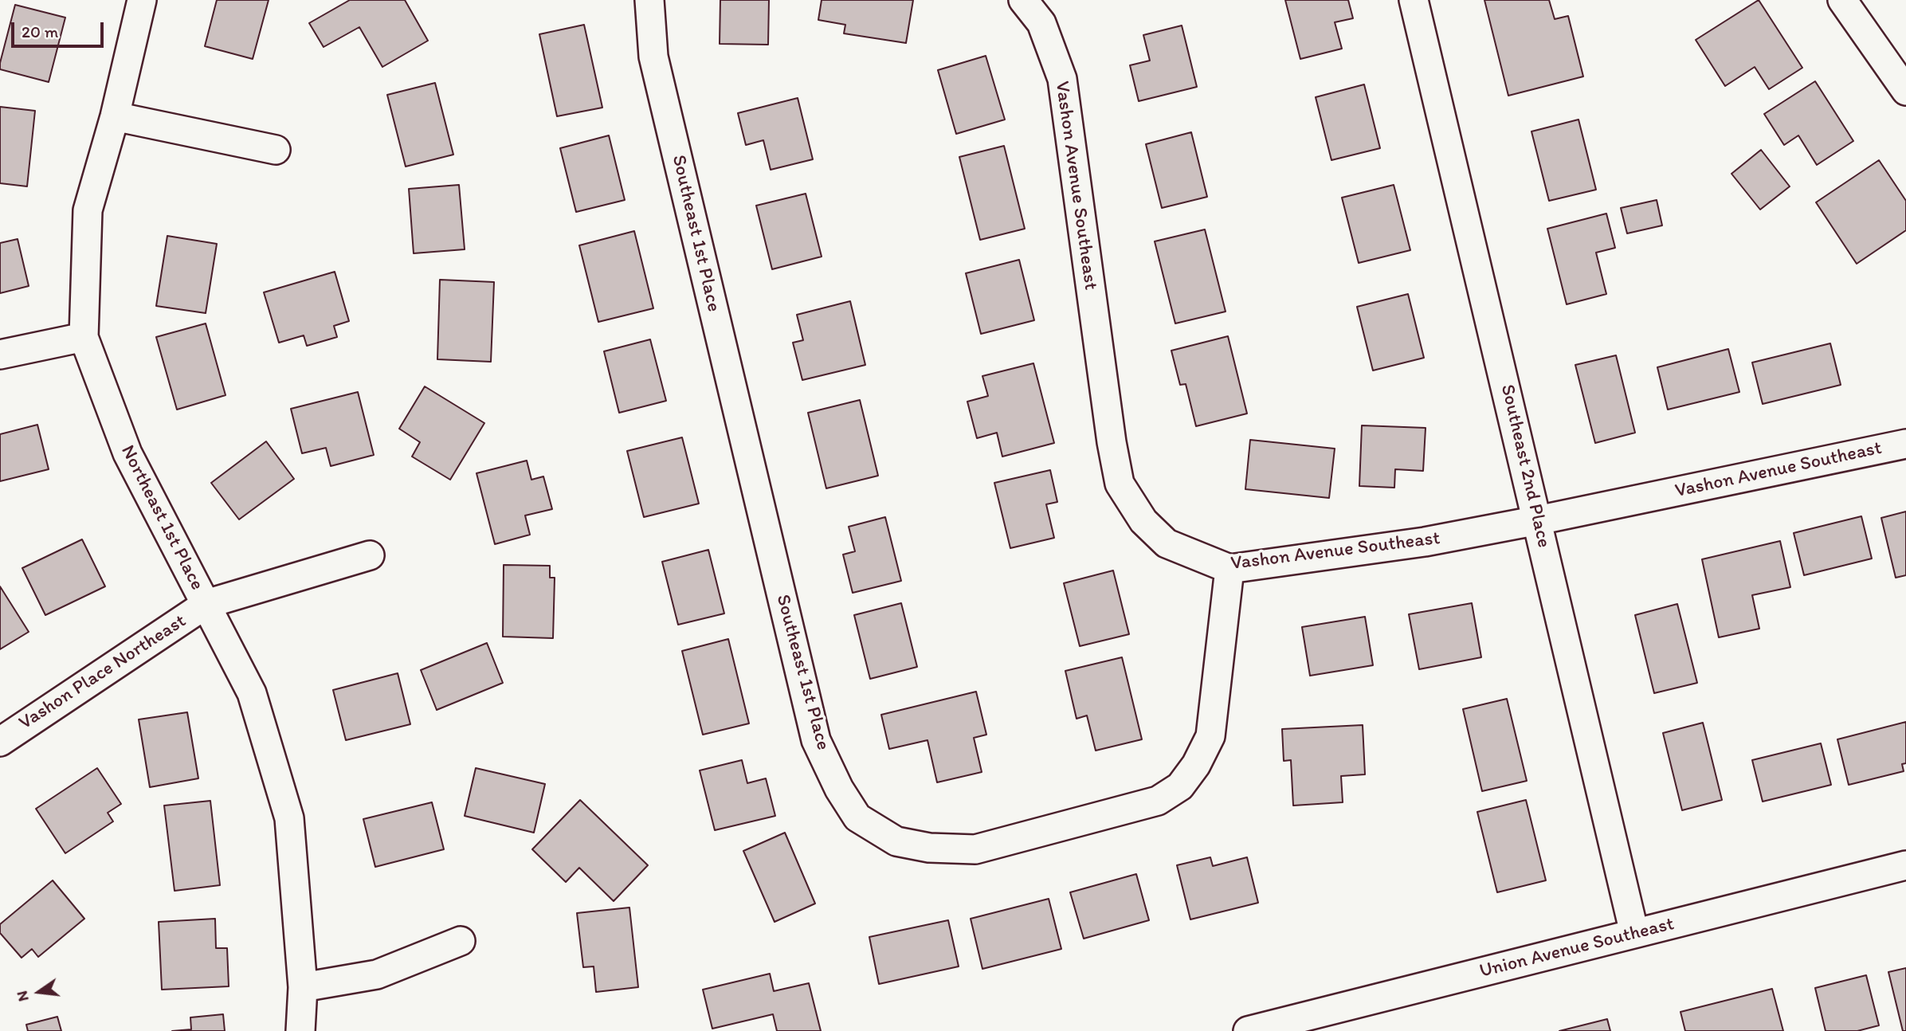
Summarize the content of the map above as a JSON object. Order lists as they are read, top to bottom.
{
  "streets": {
    "street": [
      "Vashon Avenue Southeast",
      "Southeast 1st Place",
      "Southeast 2nd Place",
      "Northeast 1st Place",
      "Vashon Place Northeast",
      "Union Avenue Southeast"
    ]
  },
  "crossings": [
    ["Vashon Avenue Southeast", "Southeast 1st Place"],
    ["Vashon Avenue Southeast", "Southeast 2nd Place"],
    ["Southeast 2nd Place", "Union Avenue Southeast"],
    ["Northeast 1st Place", "Vashon Place Northeast"]
  ],
  "scale_bar": "20 m",
  "north": "left"
}
